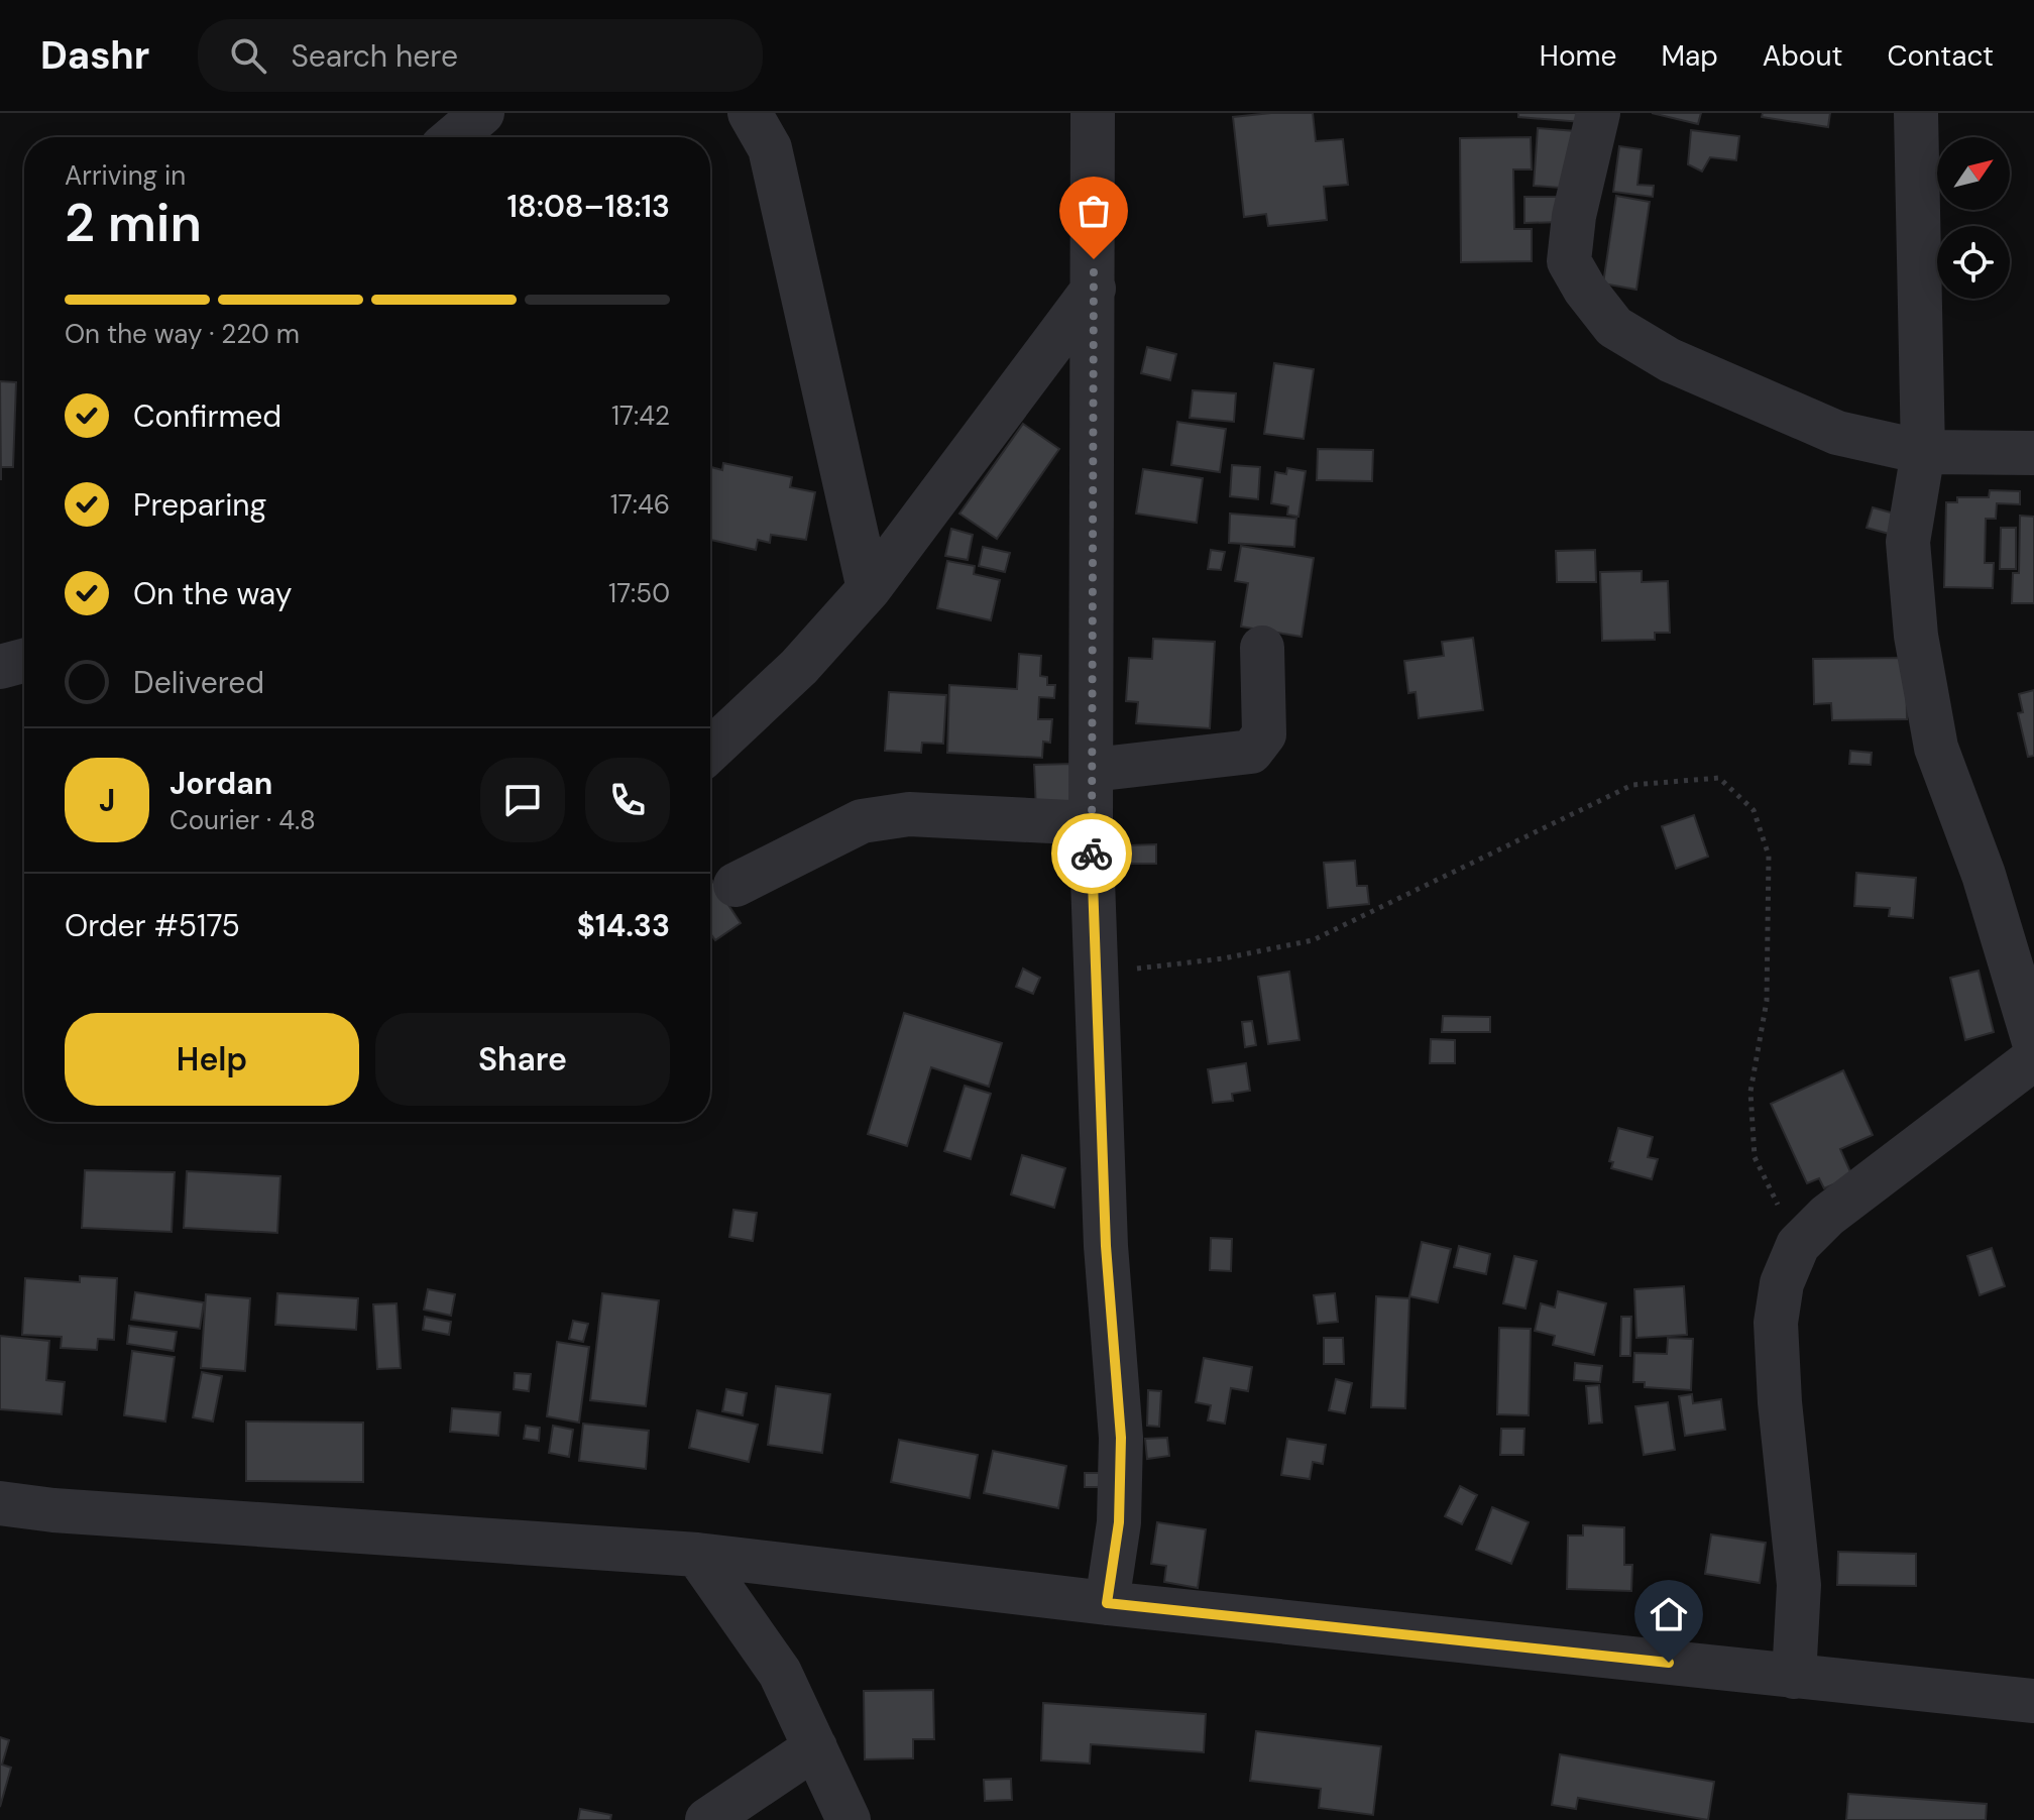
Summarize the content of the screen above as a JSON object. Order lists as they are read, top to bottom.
{
  "north": "top right",
  "page": {
    "header": "Dashr",
    "search": "Search here",
    "nav": [
      "Home",
      "Map",
      "About",
      "Contact"
    ],
    "heading": ["2 min", "Arriving in", "18:08–18:13"],
    "panel": [
      "Jordan",
      "Courier · 4.8",
      "Order #5175",
      "$14.33"
    ],
    "bar": "On the way · 220 m",
    "list": [
      ["Confirmed", "17:42"],
      ["Preparing", "17:46"],
      ["On the way", "17:50"],
      "Delivered"
    ],
    "round": "J",
    "buttons": ["Help", "Share"]
  }
}
